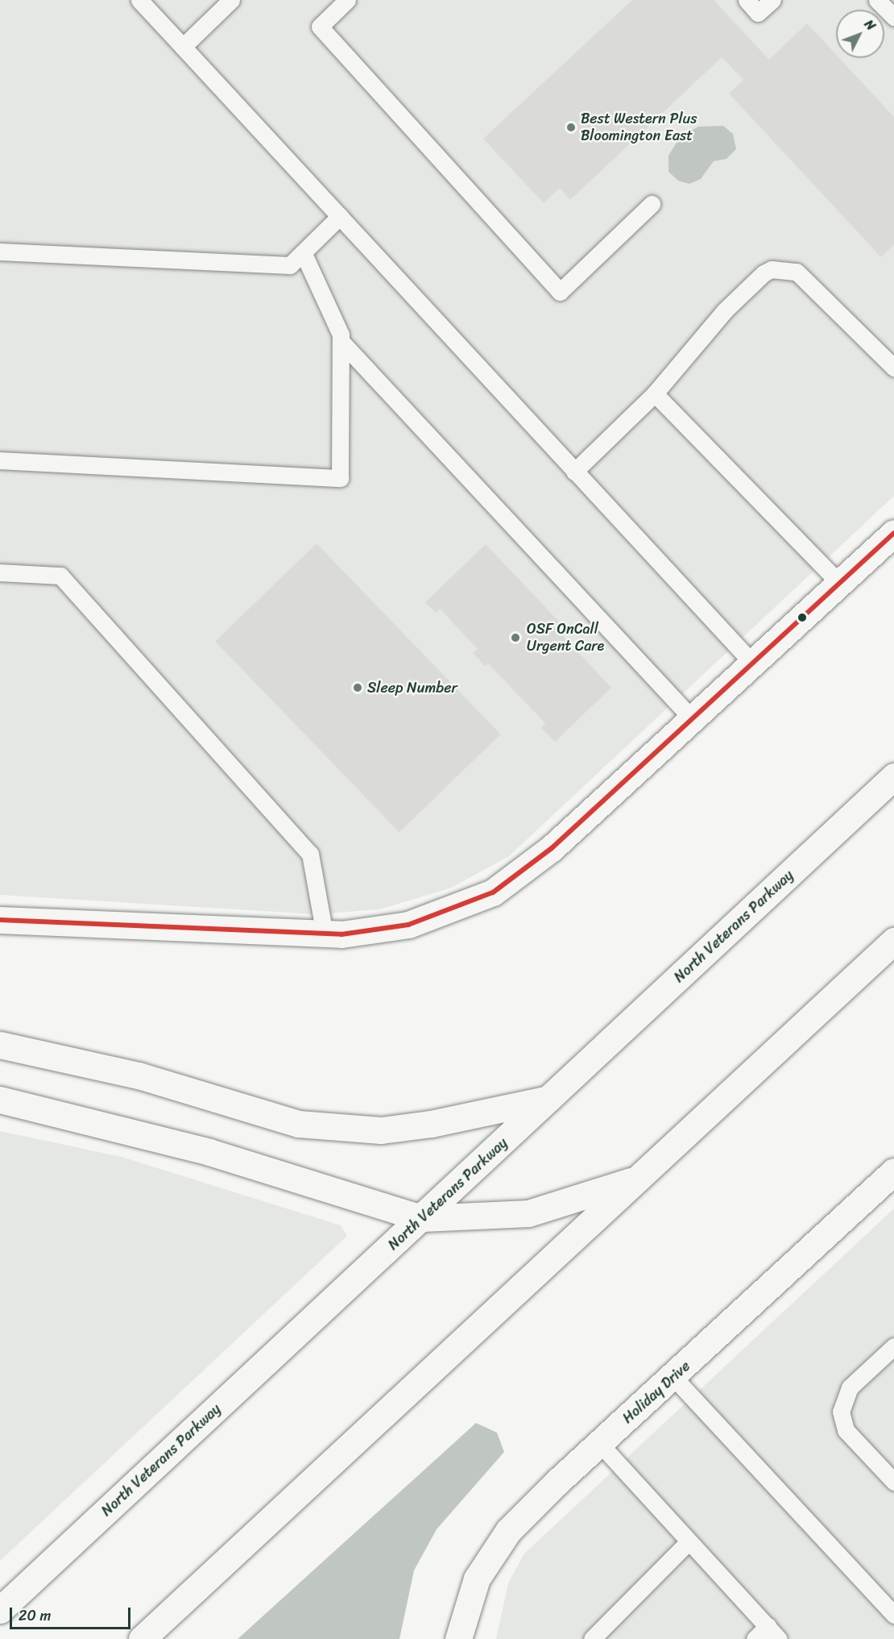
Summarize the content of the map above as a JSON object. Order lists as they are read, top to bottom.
{
  "streets": {
    "main road": ["North Veterans Parkway", "Holiday Drive"]
  },
  "places": ["Best Western Plus Bloomington East", "OSF OnCall Urgent Care", "Sleep Number"],
  "scale_bar": "20 m",
  "north": "top right"
}
